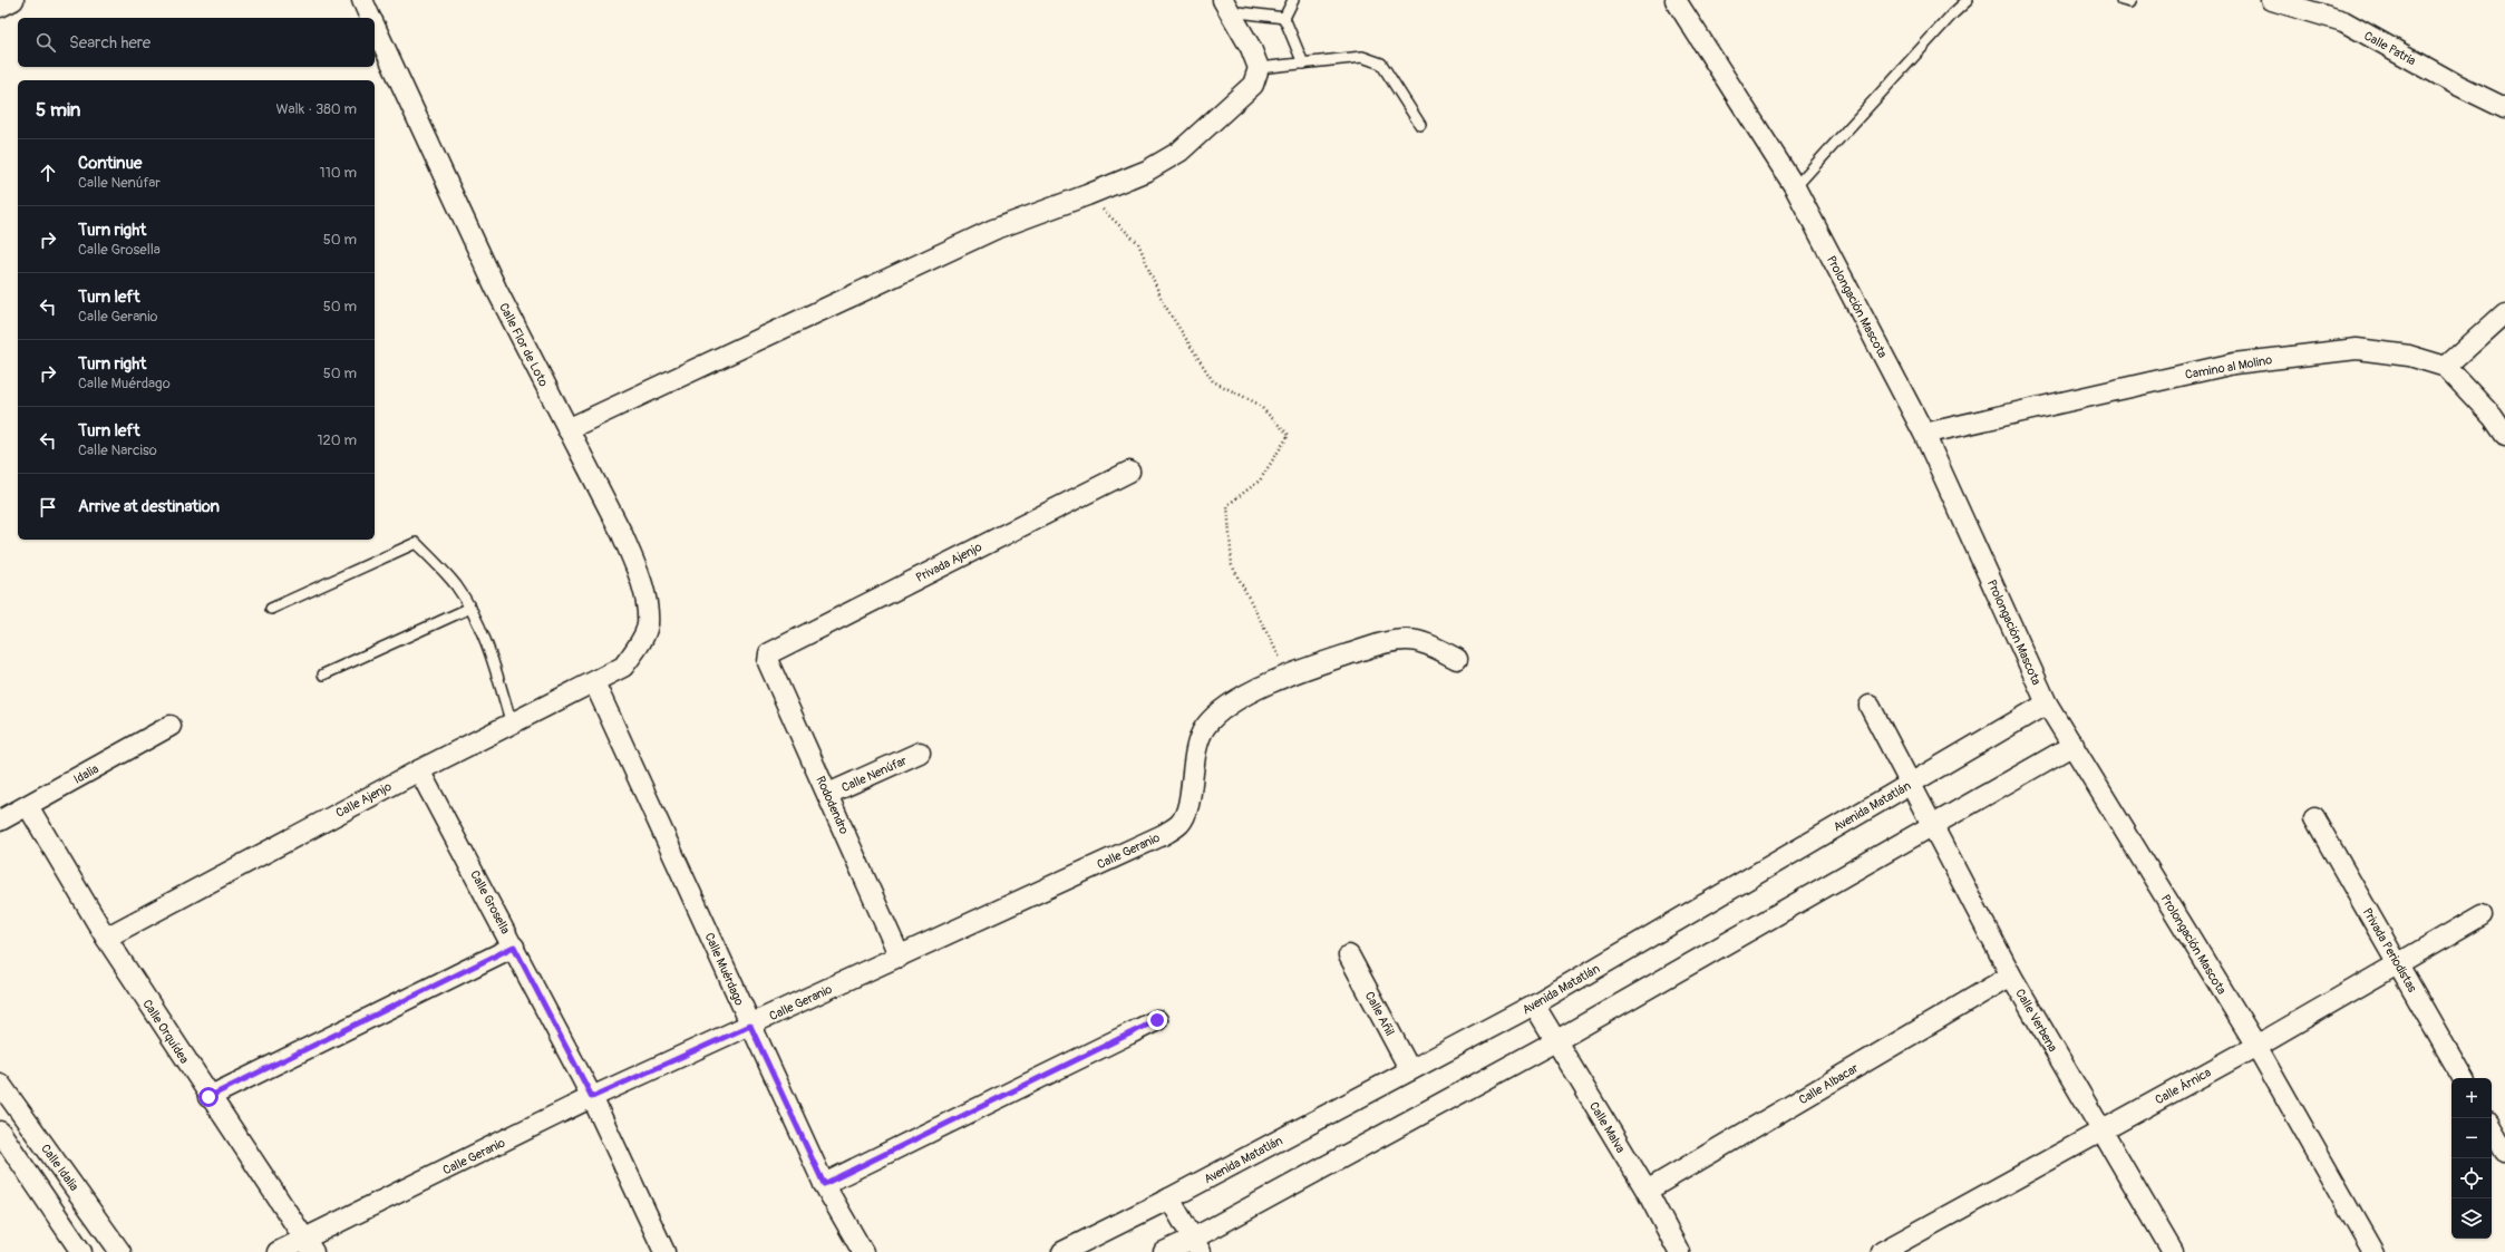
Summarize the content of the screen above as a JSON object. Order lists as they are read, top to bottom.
{
  "streets": {
    "street": [
      "Calle Patria",
      "Prolongación Mascota",
      "Calle Flor de Loto",
      "Camino al Molino",
      "Privada Ajenjo",
      "Idalia",
      "Calle Nenúfar",
      "Calle Ajenjo",
      "Rododendro",
      "Avenida Matatlán",
      "Calle Geranio",
      "Calle Grosella",
      "Privada Periodistas",
      "Calle Muérdago",
      "Calle Añil",
      "Calle Verbena",
      "Calle Orquídea",
      "Calle Albacar",
      "Calle Árnica",
      "Calle Malva",
      "Calle Idalia"
    ]
  },
  "crossings": [
    ["Prolongación Mascota", "Camino al Molino"],
    ["Prolongación Mascota", "Avenida Matatlán"],
    ["Prolongación Mascota", "Calle Árnica"],
    ["Calle Flor de Loto", "Calle Ajenjo"],
    ["Privada Ajenjo", "Rododendro"],
    ["Idalia", "Calle Orquídea"],
    ["Calle Nenúfar", "Rododendro"],
    ["Calle Ajenjo", "Calle Grosella"],
    ["Calle Ajenjo", "Calle Muérdago"],
    ["Calle Ajenjo", "Calle Orquídea"],
    ["Rododendro", "Calle Geranio"],
    ["Avenida Matatlán", "Calle Añil"],
    ["Avenida Matatlán", "Calle Verbena"],
    ["Avenida Matatlán", "Calle Malva"],
    ["Calle Geranio", "Calle Grosella"],
    ["Calle Geranio", "Calle Muérdago"],
    ["Calle Geranio", "Calle Orquídea"],
    ["Privada Periodistas", "Calle Árnica"],
    ["Calle Verbena", "Calle Albacar"],
    ["Calle Verbena", "Calle Árnica"],
    ["Calle Albacar", "Calle Malva"]
  ],
  "page": {
    "search": "Search here",
    "heading": ["5 min", "Walk · 380 m"],
    "list": [
      ["Continue", "Calle Nenúfar", "110 m"],
      ["Turn right", "Calle Grosella", "50 m"],
      ["Turn left", "Calle Geranio", "50 m"],
      ["Turn right", "Calle Muérdago", "50 m"],
      ["Turn left", "Calle Narciso", "120 m"],
      "Arrive at destination"
    ],
    "map_buttons": ["+", "−"]
  }
}
